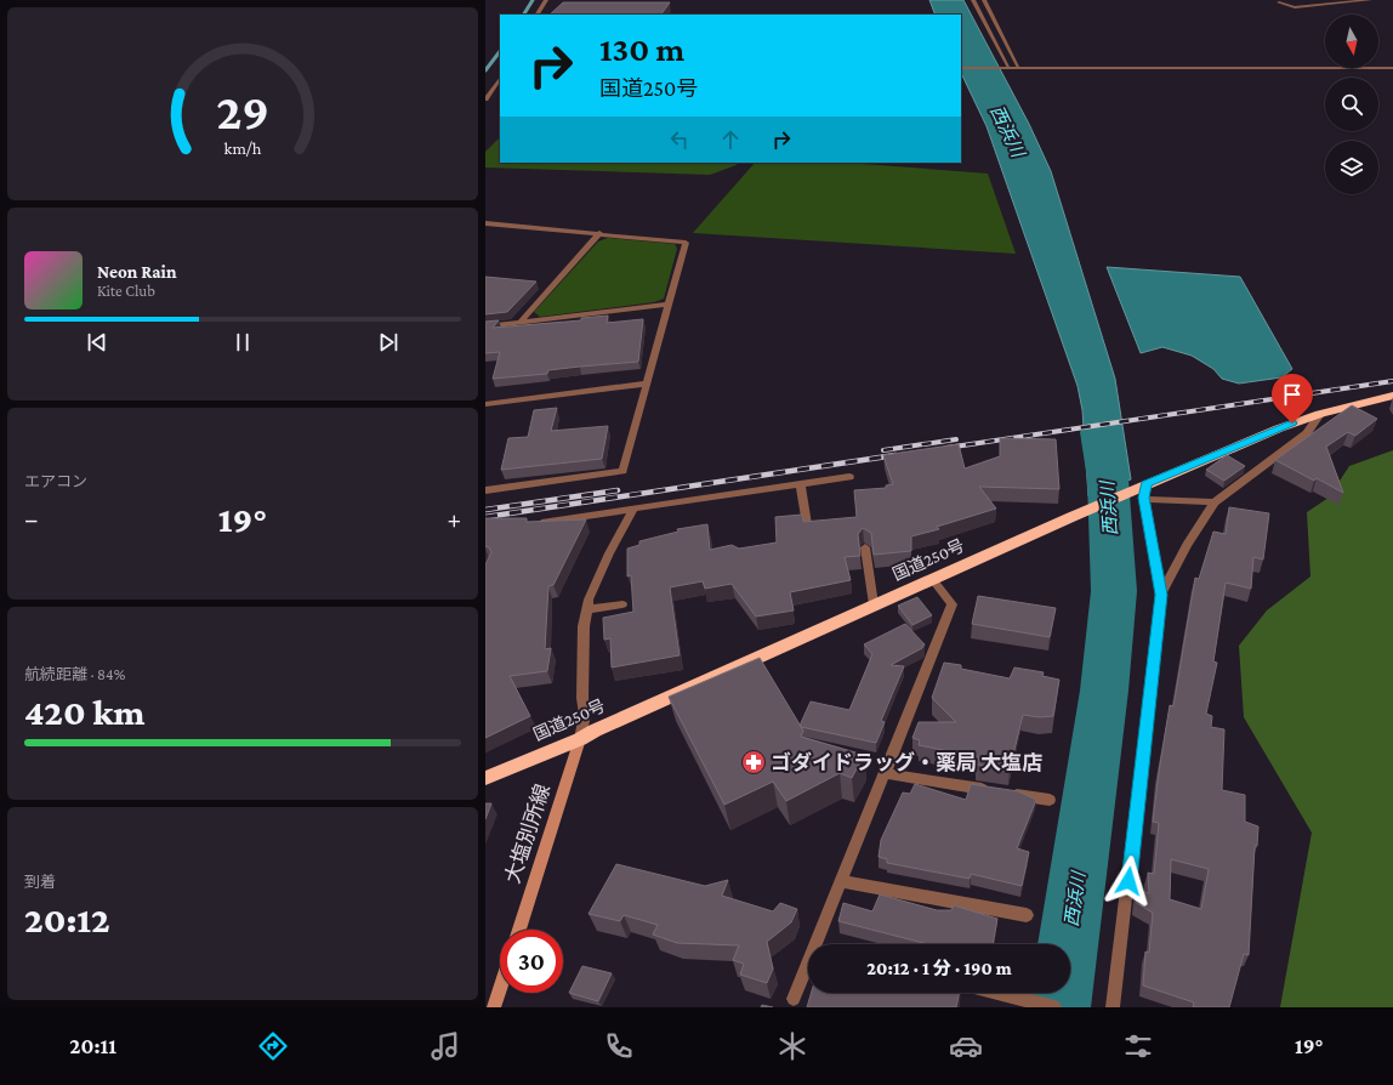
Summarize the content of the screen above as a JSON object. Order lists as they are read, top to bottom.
{
  "streets": {
    "highway": ["国道250号"],
    "main road": ["大塩別所線"]
  },
  "crossings": [
    ["国道250号", "大塩別所線"]
  ],
  "water": ["西浜川"],
  "places": {
    "pharmacy": ["ゴダイドラッグ・薬局 大塩店"]
  },
  "north": "bottom",
  "page": {
    "turn": ["130 m", "国道250号"],
    "song": ["Neon Rain", "Kite Club"],
    "tile": [
      "エアコン",
      ["航続距離 · 84%", "420 km"],
      ["到着", "20:12"]
    ],
    "heat": ["−", "19°", "+"],
    "limit": "30",
    "trip": "20:12 · 1 分 · 190 m",
    "tabs": ["20:11", "19°"],
    "gauge": ["29", "km/h"]
  }
}
